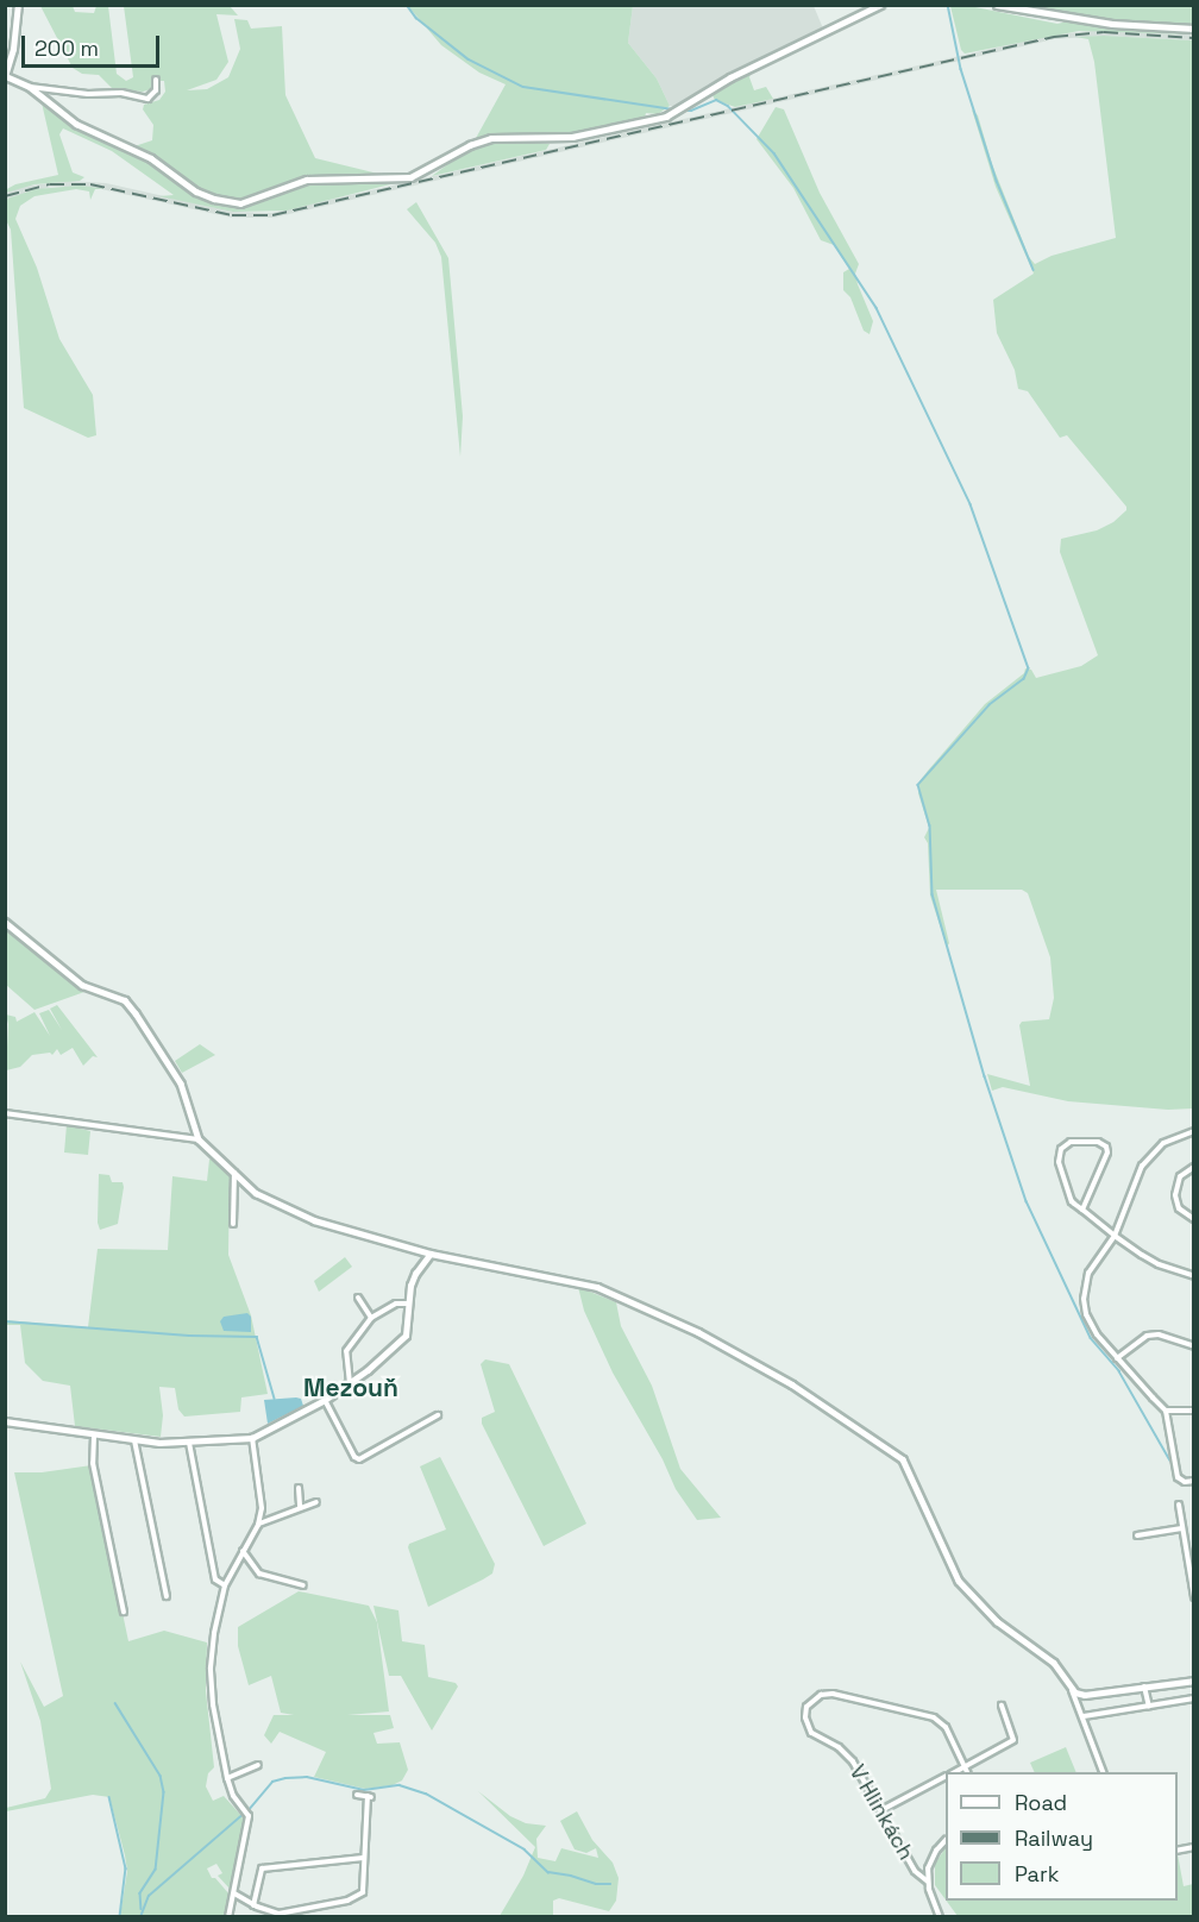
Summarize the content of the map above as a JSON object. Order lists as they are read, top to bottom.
{
  "streets": {
    "street": ["V Hlinkách"]
  },
  "districts": ["Mezouň"],
  "legend": ["Road", "Railway", "Park"],
  "scale_bar": "200 m"
}
